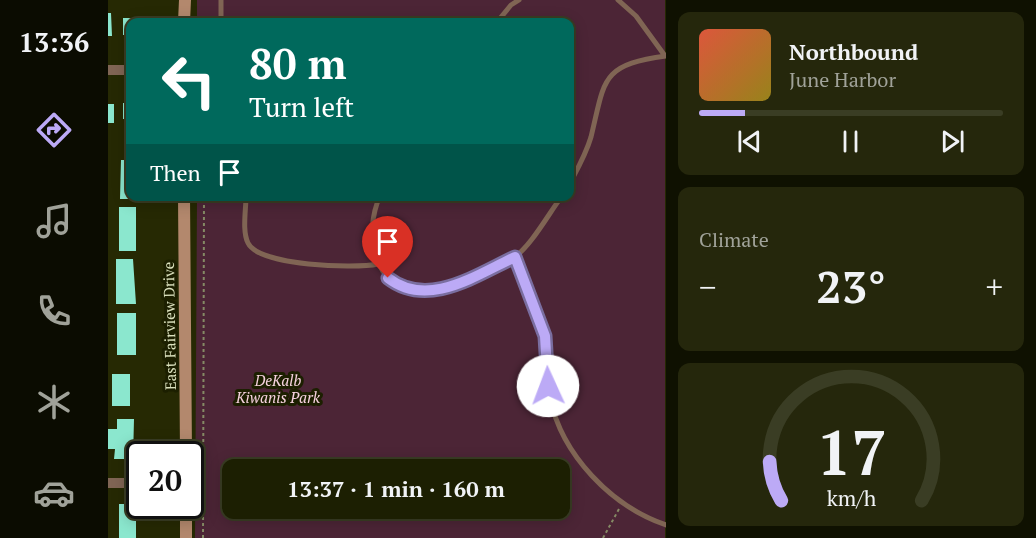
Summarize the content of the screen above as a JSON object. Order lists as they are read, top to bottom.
{
  "streets": {
    "street": ["East Fairview Drive"]
  },
  "parks": ["DeKalb Kiwanis Park"],
  "page": {
    "tabs": "13:36",
    "turn": ["80 m", "Turn left"],
    "song": ["Northbound", "June Harbor"],
    "then": "Then",
    "tile": "Climate",
    "heat": ["−", "23°", "+"],
    "limit": "20",
    "trip": "13:37 · 1 min · 160 m",
    "gauge": ["17", "km/h"]
  }
}
